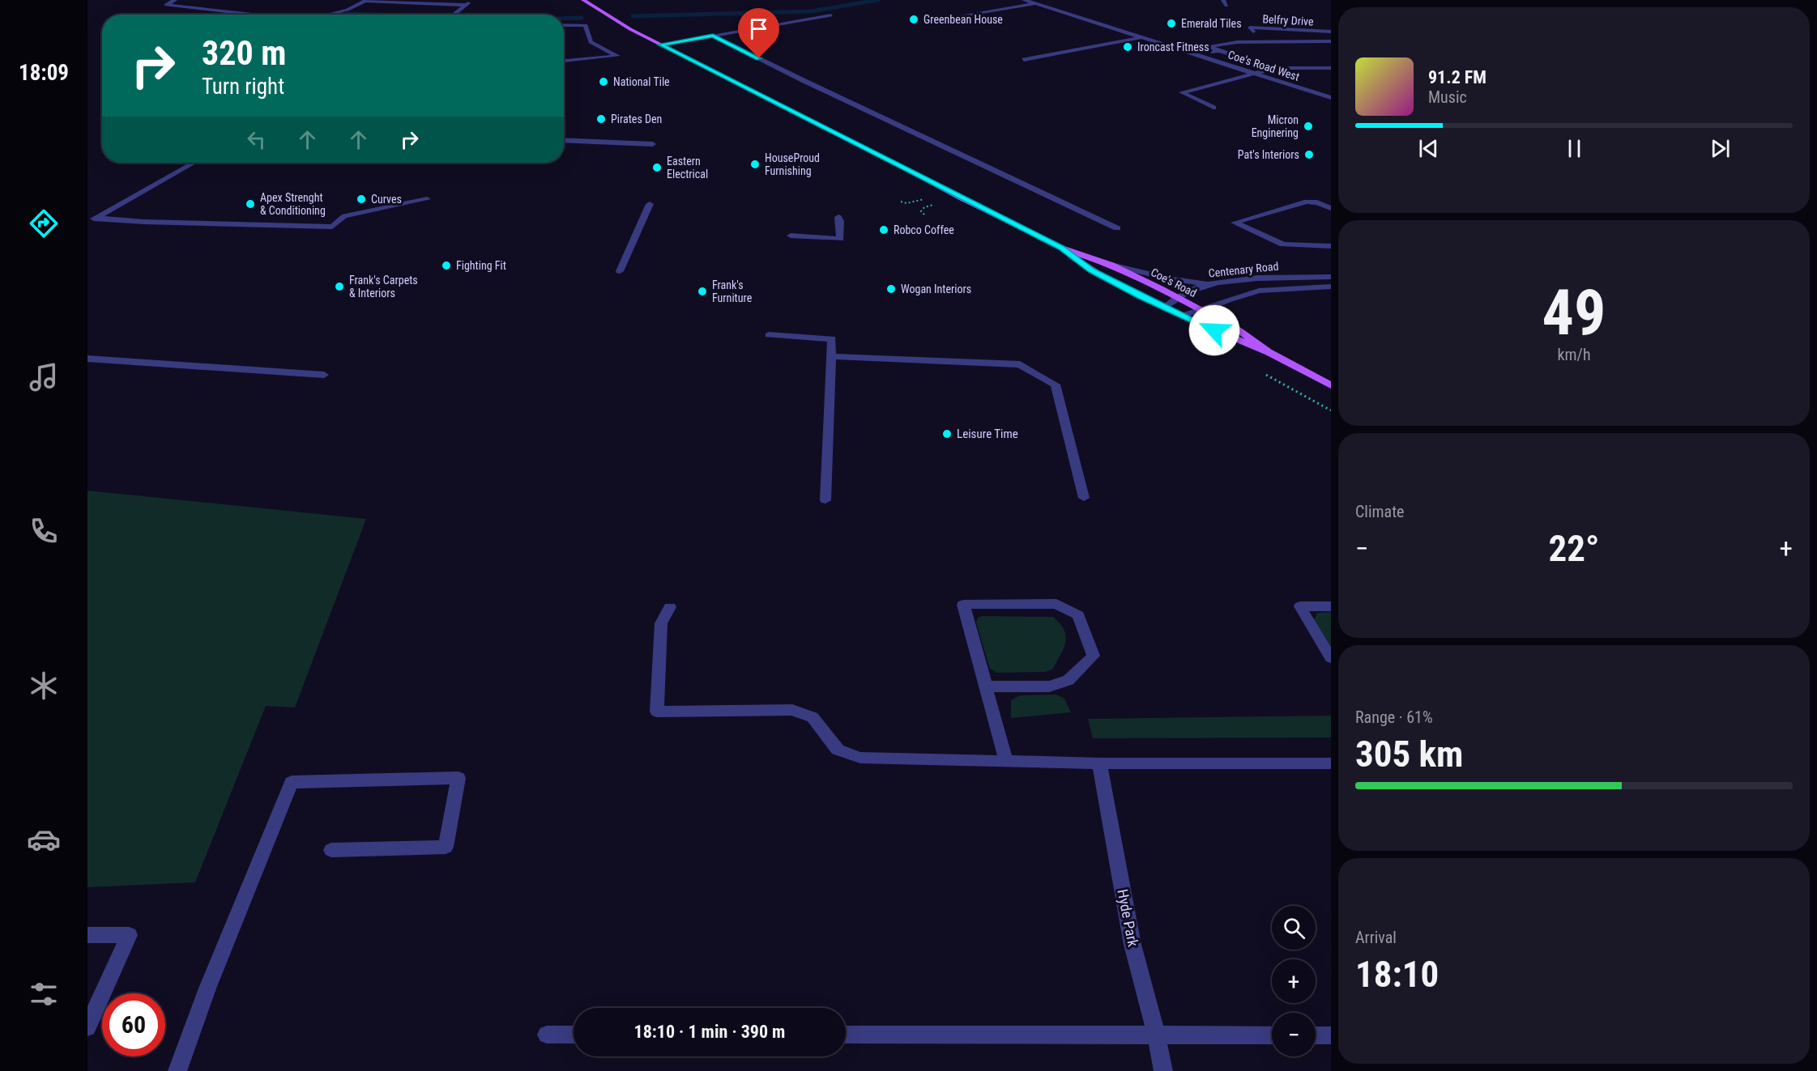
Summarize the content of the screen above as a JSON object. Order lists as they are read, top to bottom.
{
  "streets": {
    "main road": ["Coe's Road"],
    "street": [
      "Belfry Drive",
      "Coe's Road West",
      "Centenary Road",
      "Hyde Park"
    ]
  },
  "crossings": [
    ["Centenary Road", "Coe's Road"]
  ],
  "places": [
    "Greenbean House",
    "Emerald Tiles",
    "Ironcast Fitness",
    "National Tile",
    "Pirates Den",
    "Micron Enginering",
    "Pat's Interiors",
    "HouseProud Furnishing",
    "Eastern Electrical",
    "Curves",
    "Apex Strenght & Conditioning",
    "Robco Coffee",
    "Fighting Fit",
    "Frank's Carpets & Interiors",
    "Wogan Interiors",
    "Frank's Furniture",
    "Leisure Time"
  ],
  "page": {
    "tabs": "18:09",
    "turn": ["320 m", "Turn right"],
    "song": ["91.2 FM", "Music"],
    "tile": [
      ["49", "km/h"],
      "Climate",
      ["Range · 61%", "305 km"],
      ["Arrival", "18:10"]
    ],
    "heat": ["−", "22°", "+"],
    "map_buttons": ["+", "−"],
    "limit": "60",
    "trip": "18:10 · 1 min · 390 m"
  }
}
